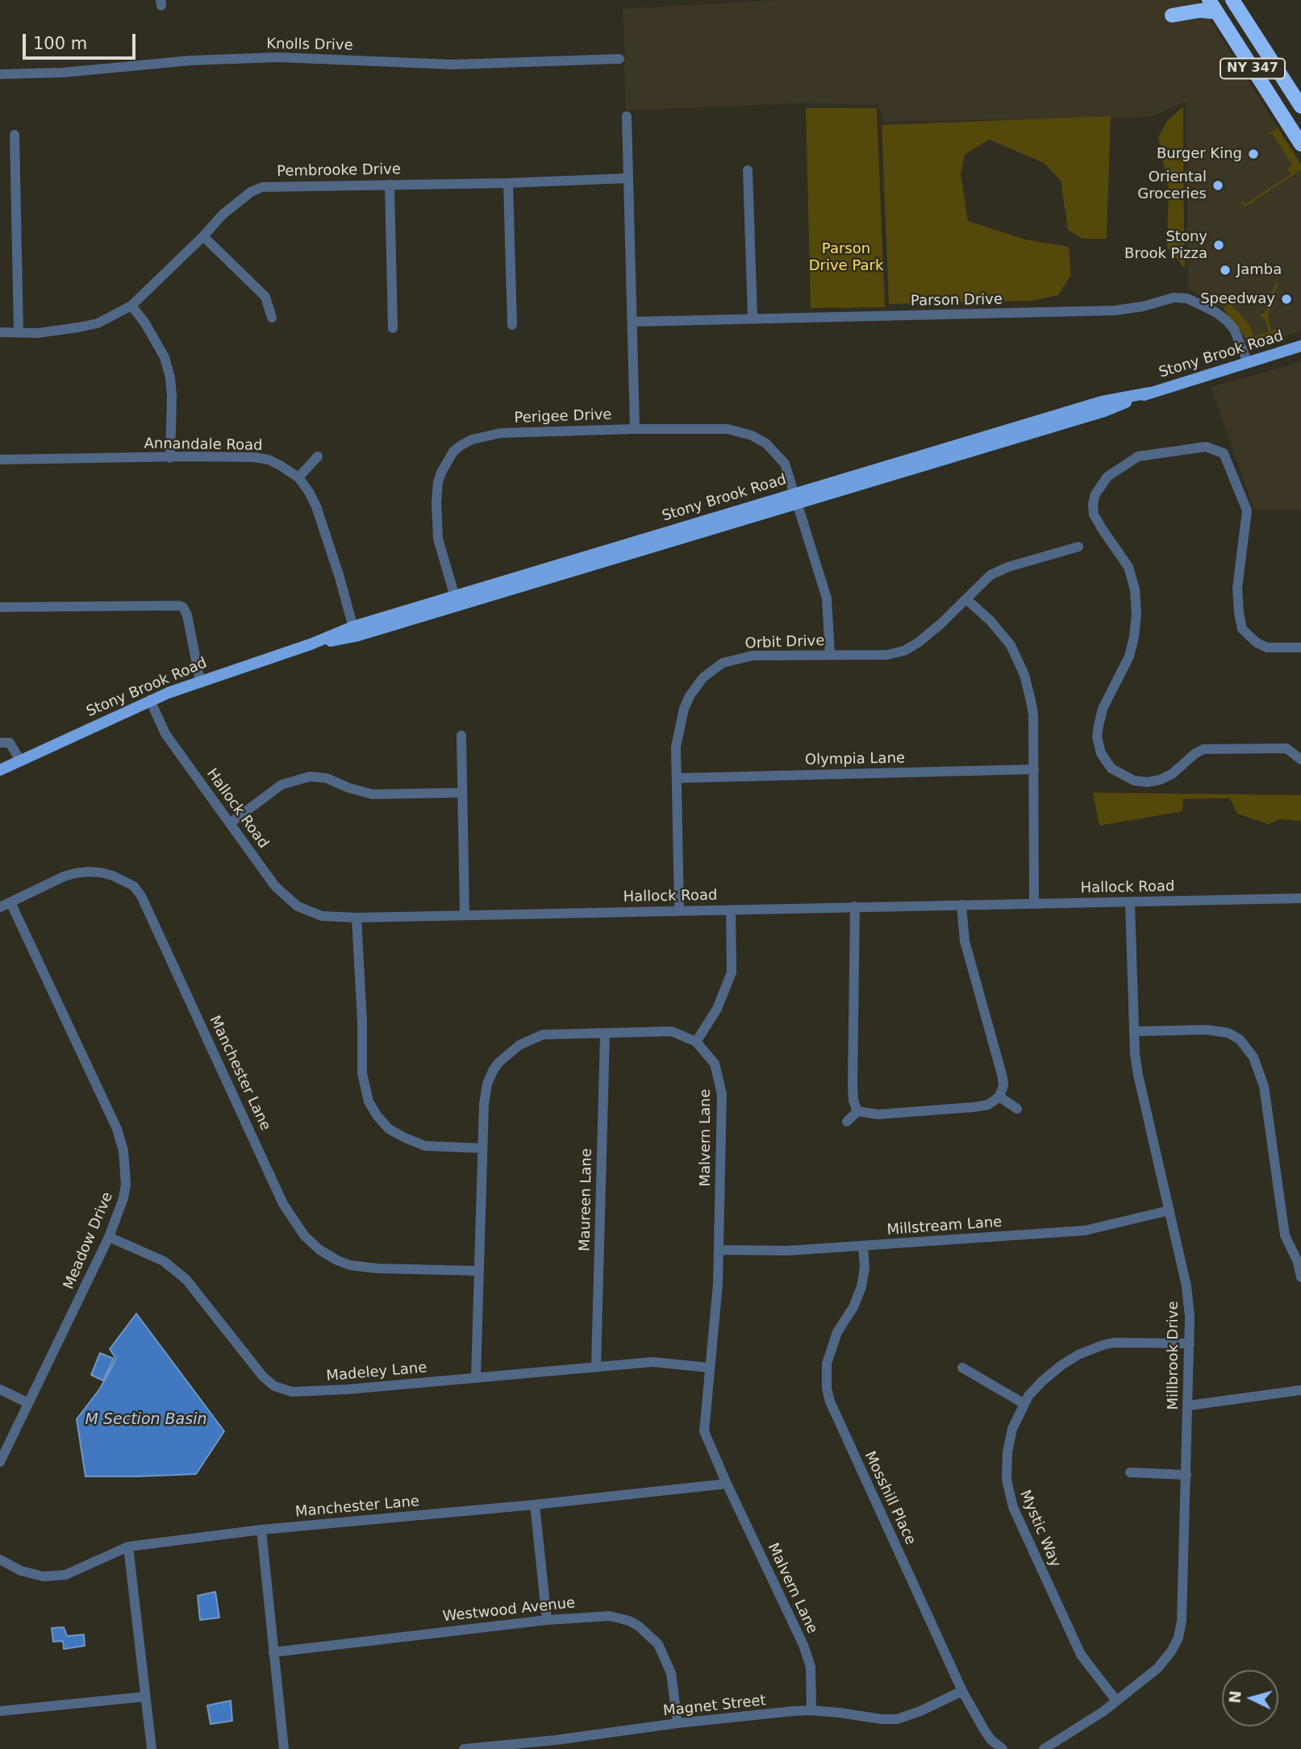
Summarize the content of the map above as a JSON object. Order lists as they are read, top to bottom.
{
  "streets": {
    "highway": ["NY 347"],
    "main road": ["Stony Brook Road"],
    "street": [
      "Knolls Drive",
      "Pembrooke Drive",
      "Parson Drive",
      "Perigee Drive",
      "Annandale Road",
      "Orbit Drive",
      "Olympia Lane",
      "Hallock Road",
      "Manchester Lane",
      "Malvern Lane",
      "Maureen Lane",
      "Millstream Lane",
      "Meadow Drive",
      "Millbrook Drive",
      "Madeley Lane",
      "Mosshill Place",
      "Mystic Way",
      "Westwood Avenue",
      "Magnet Street"
    ]
  },
  "crossings": [
    ["Parson Drive", "Stony Brook Road"],
    ["Stony Brook Road", "Perigee Drive"],
    ["Stony Brook Road", "Annandale Road"],
    ["Stony Brook Road", "Hallock Road"],
    ["Perigee Drive", "Orbit Drive"],
    ["Orbit Drive", "Olympia Lane"],
    ["Orbit Drive", "Hallock Road"],
    ["Hallock Road", "Millbrook Drive"],
    ["Manchester Lane", "Malvern Lane"],
    ["Manchester Lane", "Meadow Drive"],
    ["Malvern Lane", "Maureen Lane"],
    ["Malvern Lane", "Millstream Lane"],
    ["Malvern Lane", "Madeley Lane"],
    ["Malvern Lane", "Magnet Street"],
    ["Maureen Lane", "Madeley Lane"],
    ["Millstream Lane", "Millbrook Drive"],
    ["Millstream Lane", "Mosshill Place"],
    ["Meadow Drive", "Madeley Lane"],
    ["Millbrook Drive", "Mystic Way"],
    ["Mosshill Place", "Magnet Street"],
    ["Westwood Avenue", "Magnet Street"]
  ],
  "water": ["M Section Basin"],
  "parks": ["Parson Drive Park"],
  "places": [
    "Burger King",
    "Oriental Groceries",
    "Stony Brook Pizza",
    "Jamba",
    "Speedway"
  ],
  "scale_bar": "100 m",
  "north": "left"
}
